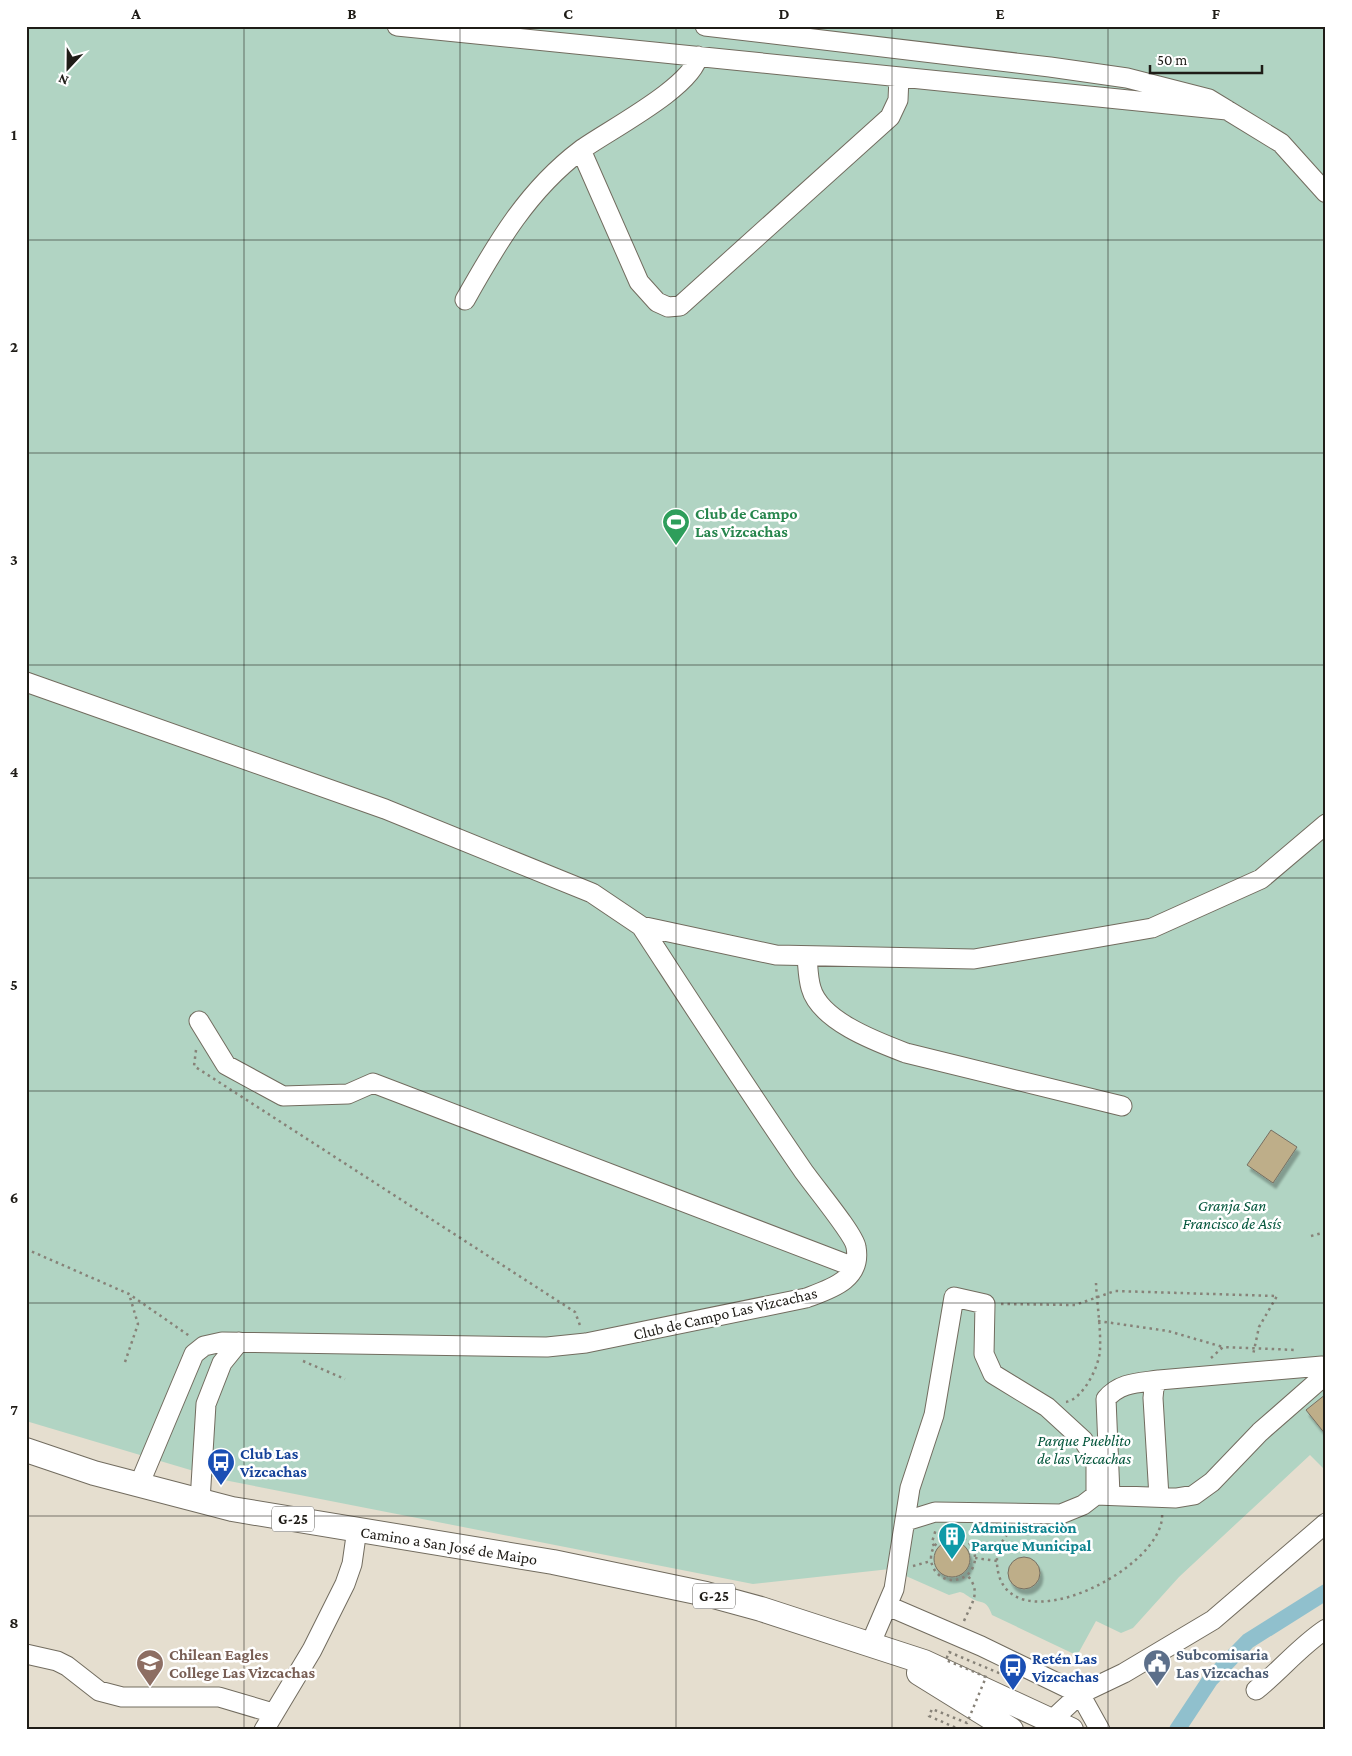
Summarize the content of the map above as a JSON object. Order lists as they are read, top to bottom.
{
  "streets": {
    "main road": ["G-25", "Camino a San José de Maipo"],
    "lane": ["Club de Campo Las Vizcachas"]
  },
  "parks": ["Granja San Francisco de Asís", "Parque Pueblito de las Vizcachas"],
  "places": {
    "sports": ["Club de Campo Las Vizcachas"],
    "bus stop": ["Club Las Vizcachas", "Retén Las Vizcachas"],
    "building": ["Administraciòn Parque Municipal"],
    "school or university": ["Chilean Eagles College Las Vizcachas"],
    "public building": ["Subcomisaria Las Vizcachas"]
  },
  "scale_bar": "50 m",
  "north": "bottom",
  "grid": {
    "columns": [
      "A",
      "B",
      "C",
      "D",
      "E",
      "F"
    ],
    "rows": [
      "1",
      "2",
      "3",
      "4",
      "5",
      "6",
      "7",
      "8"
    ]
  }
}
